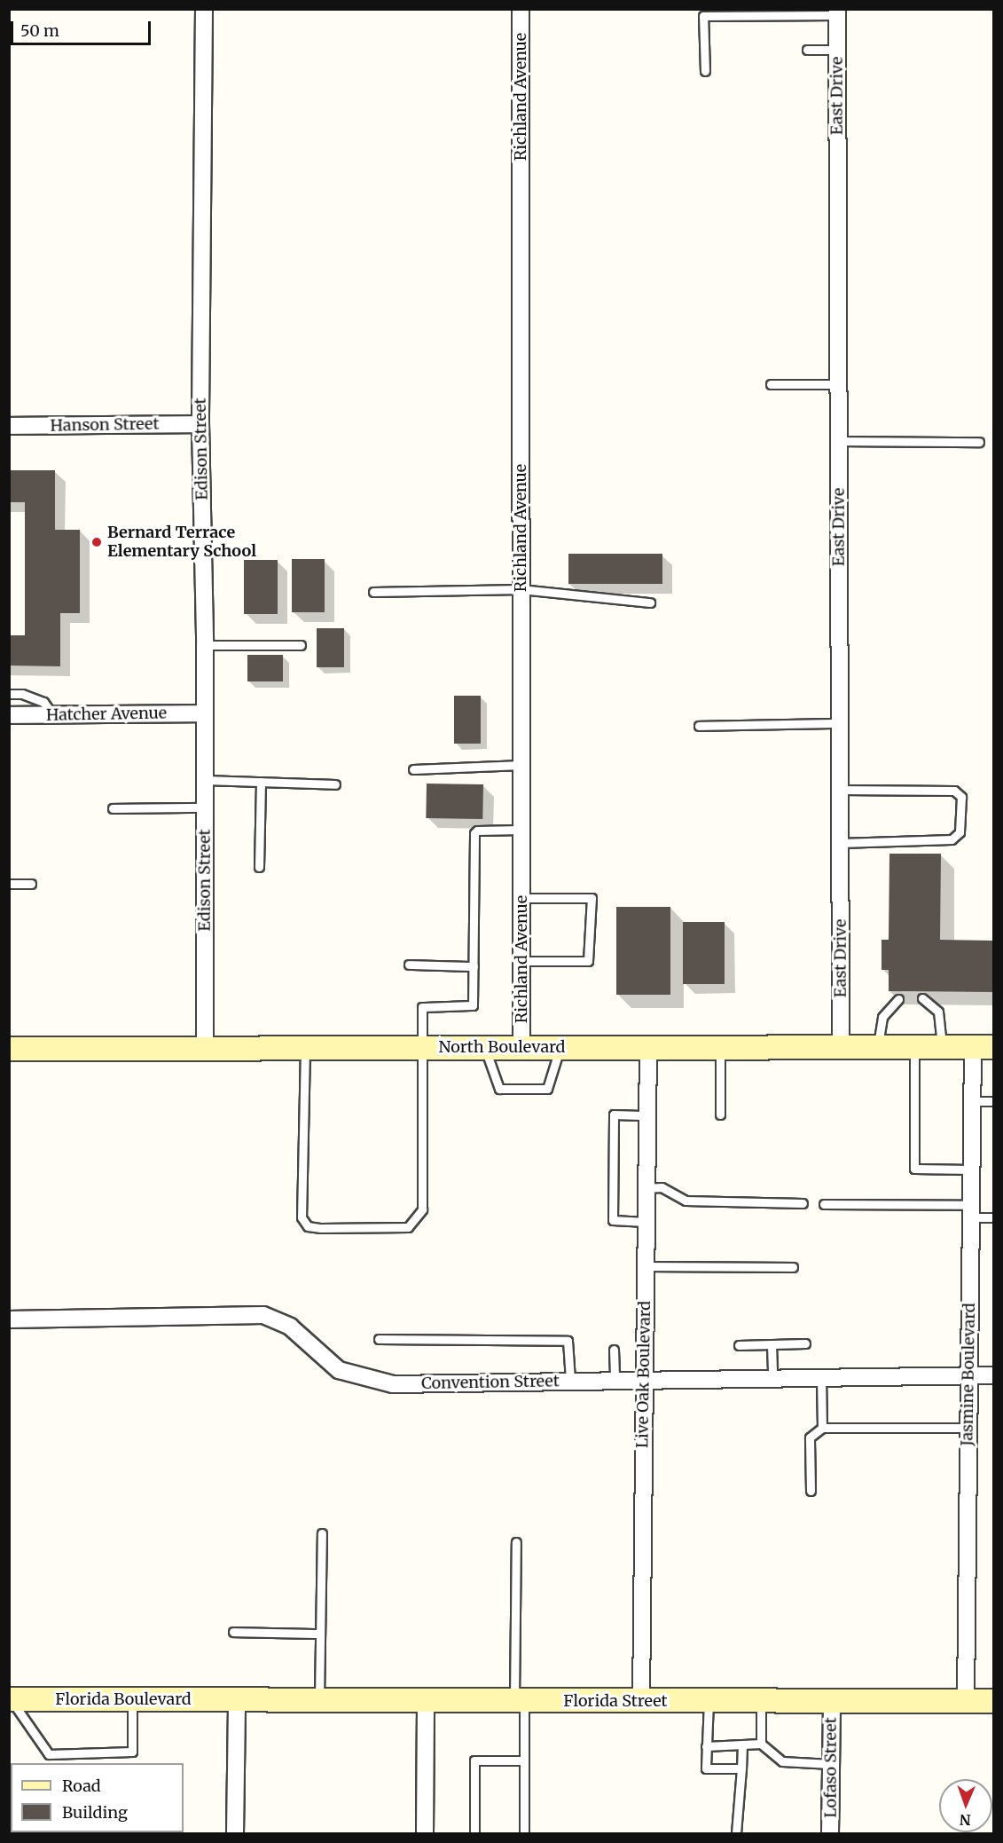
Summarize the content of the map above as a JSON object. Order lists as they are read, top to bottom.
{
  "streets": {
    "main road": ["North Boulevard", "Florida Boulevard", "Florida Street"],
    "street": [
      "East Drive",
      "Richland Avenue",
      "Hanson Street",
      "Edison Street",
      "Hatcher Avenue",
      "Live Oak Boulevard",
      "Jasmine Boulevard",
      "Convention Street",
      "Lofaso Street"
    ]
  },
  "crossings": [
    ["East Drive", "North Boulevard"],
    ["Richland Avenue", "North Boulevard"],
    ["Hanson Street", "Edison Street"],
    ["Edison Street", "Hatcher Avenue"],
    ["Edison Street", "North Boulevard"],
    ["North Boulevard", "Live Oak Boulevard"],
    ["North Boulevard", "Jasmine Boulevard"],
    ["Live Oak Boulevard", "Convention Street"],
    ["Live Oak Boulevard", "Florida Street"],
    ["Jasmine Boulevard", "Convention Street"],
    ["Jasmine Boulevard", "Florida Street"],
    ["Florida Boulevard", "Florida Street"],
    ["Florida Street", "Lofaso Street"]
  ],
  "places": ["Bernard Terrace Elementary School"],
  "legend": ["Road", "Building"],
  "scale_bar": "50 m",
  "north": "bottom"
}
